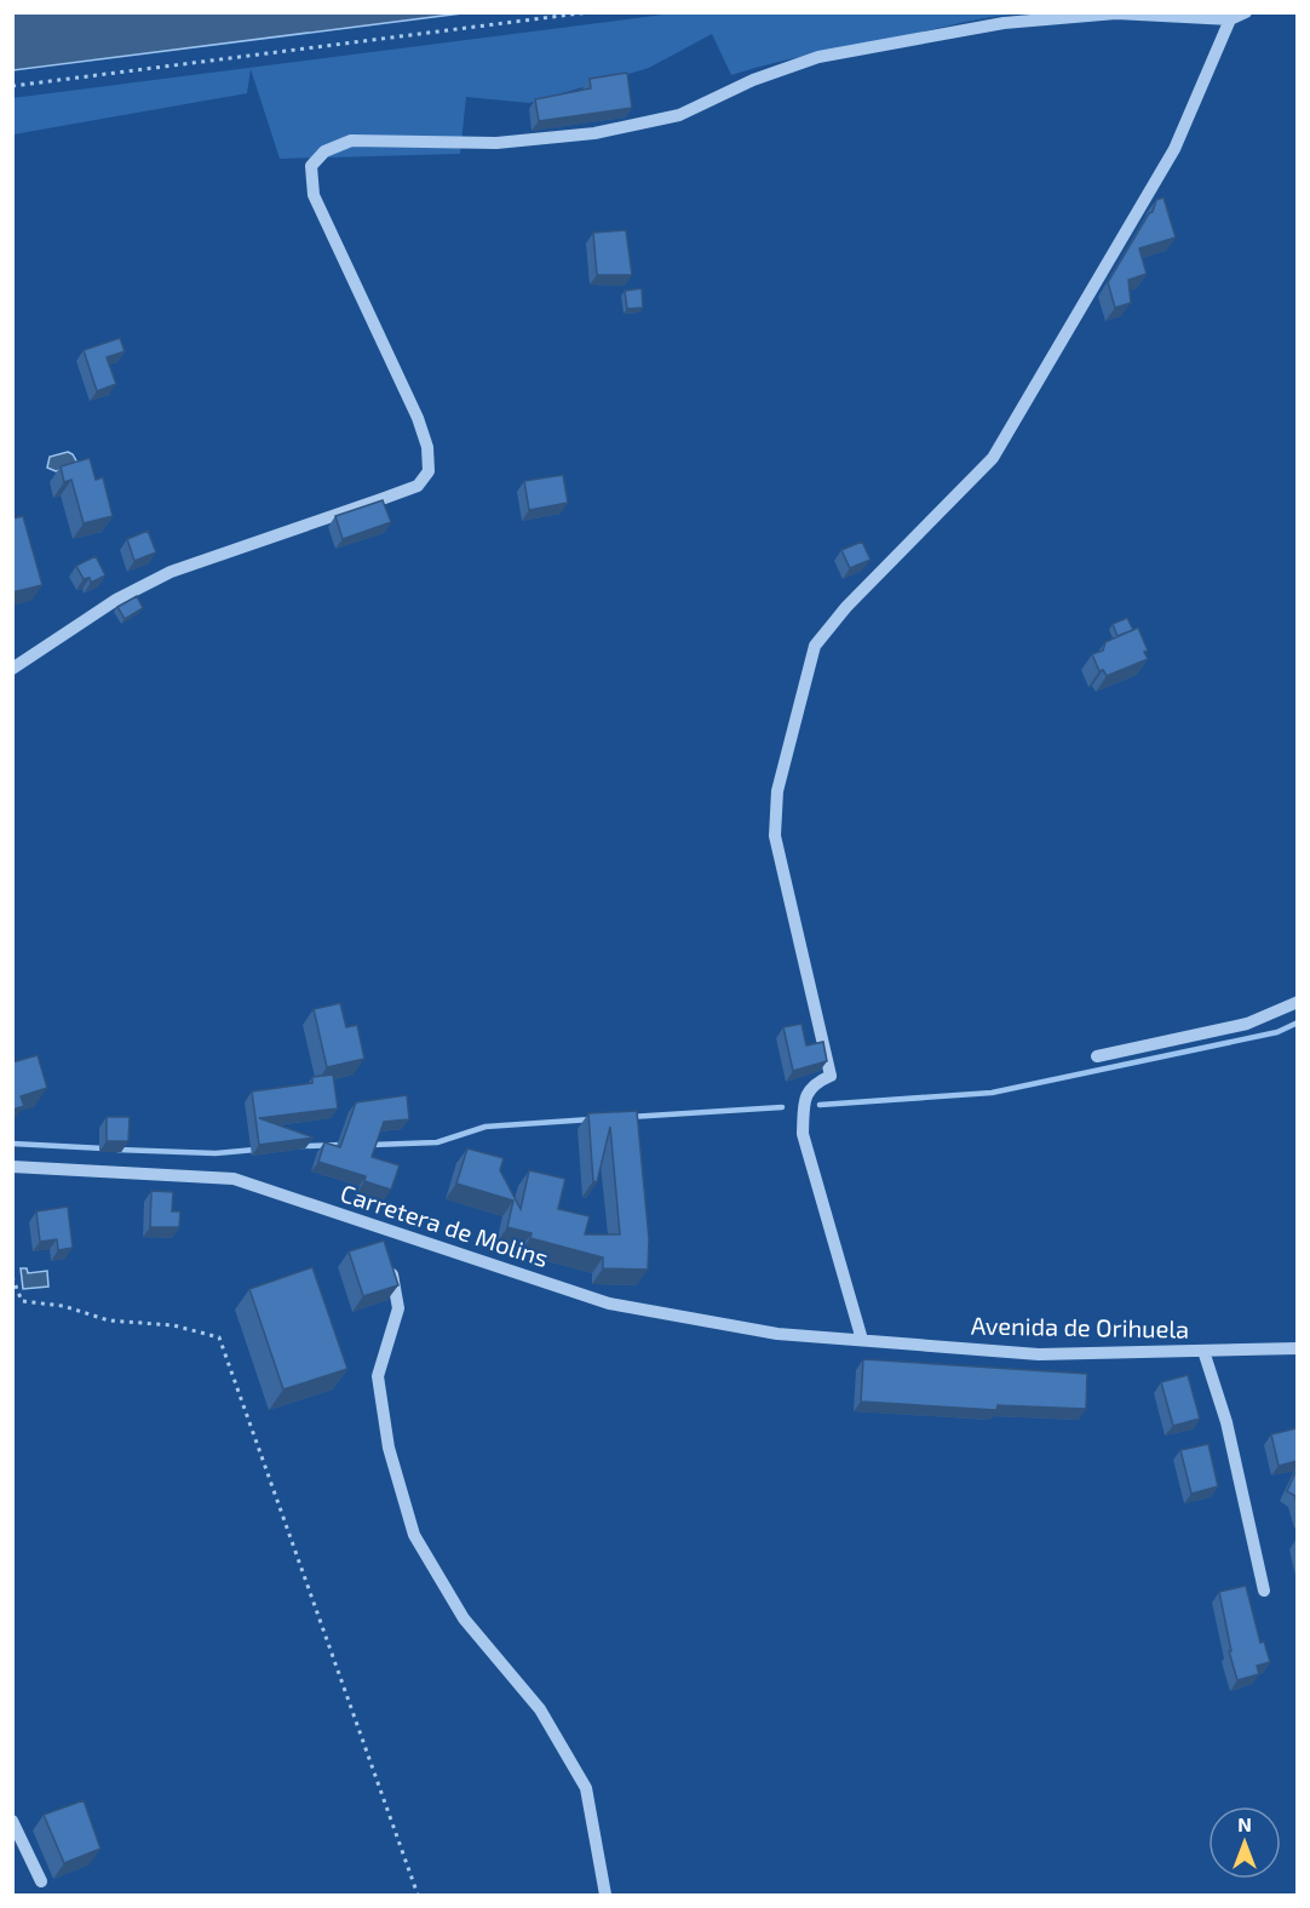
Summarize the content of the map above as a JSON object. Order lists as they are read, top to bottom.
{
  "streets": {
    "street": ["Carretera de Molins", "Avenida de Orihuela"]
  },
  "crossings": [
    ["Carretera de Molins", "Avenida de Orihuela"]
  ],
  "north": "top"
}
